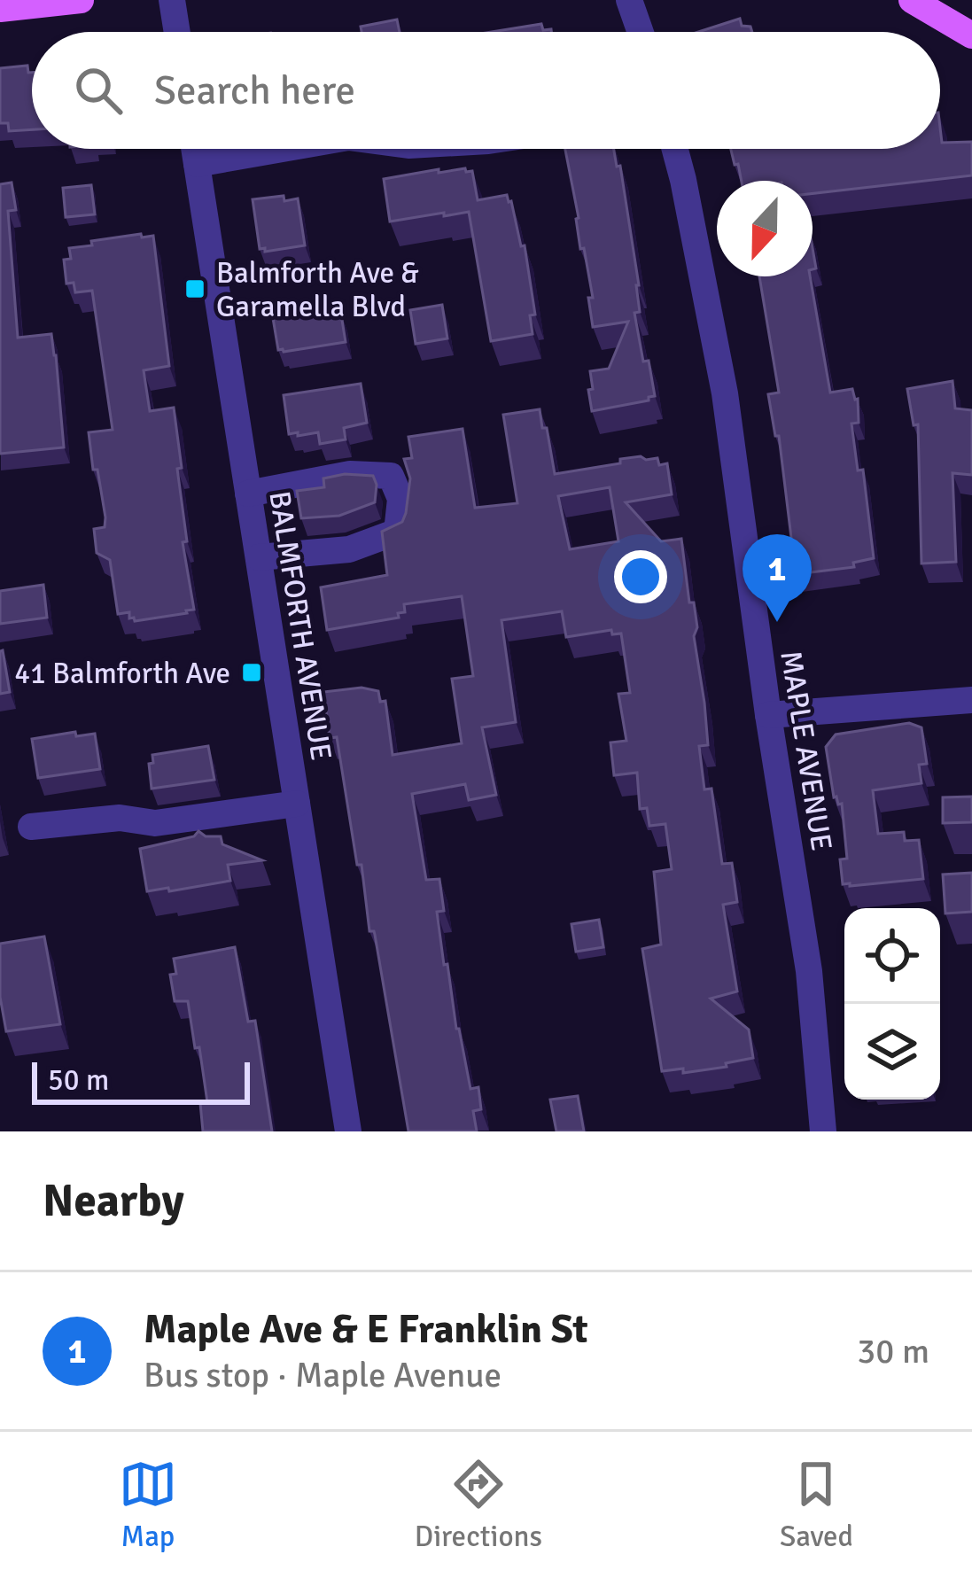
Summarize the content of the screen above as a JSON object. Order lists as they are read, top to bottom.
{
  "streets": {
    "street": ["BALMFORTH AVENUE", "MAPLE AVENUE"]
  },
  "places": {
    "transit": ["Balmforth Ave & Garamella Blvd", "41 Balmforth Ave"]
  },
  "scale_bar": "50 m",
  "north": "bottom",
  "page": {
    "search": "Search here",
    "pins": "1",
    "scale": "50 m",
    "heading": "Nearby",
    "list": [
      {
        "mark": "1",
        "name": "Maple Ave & E Franklin St",
        "note": "Bus stop · Maple Avenue",
        "value": "30 m"
      }
    ],
    "nav": ["Map", "Directions", "Saved"]
  }
}
